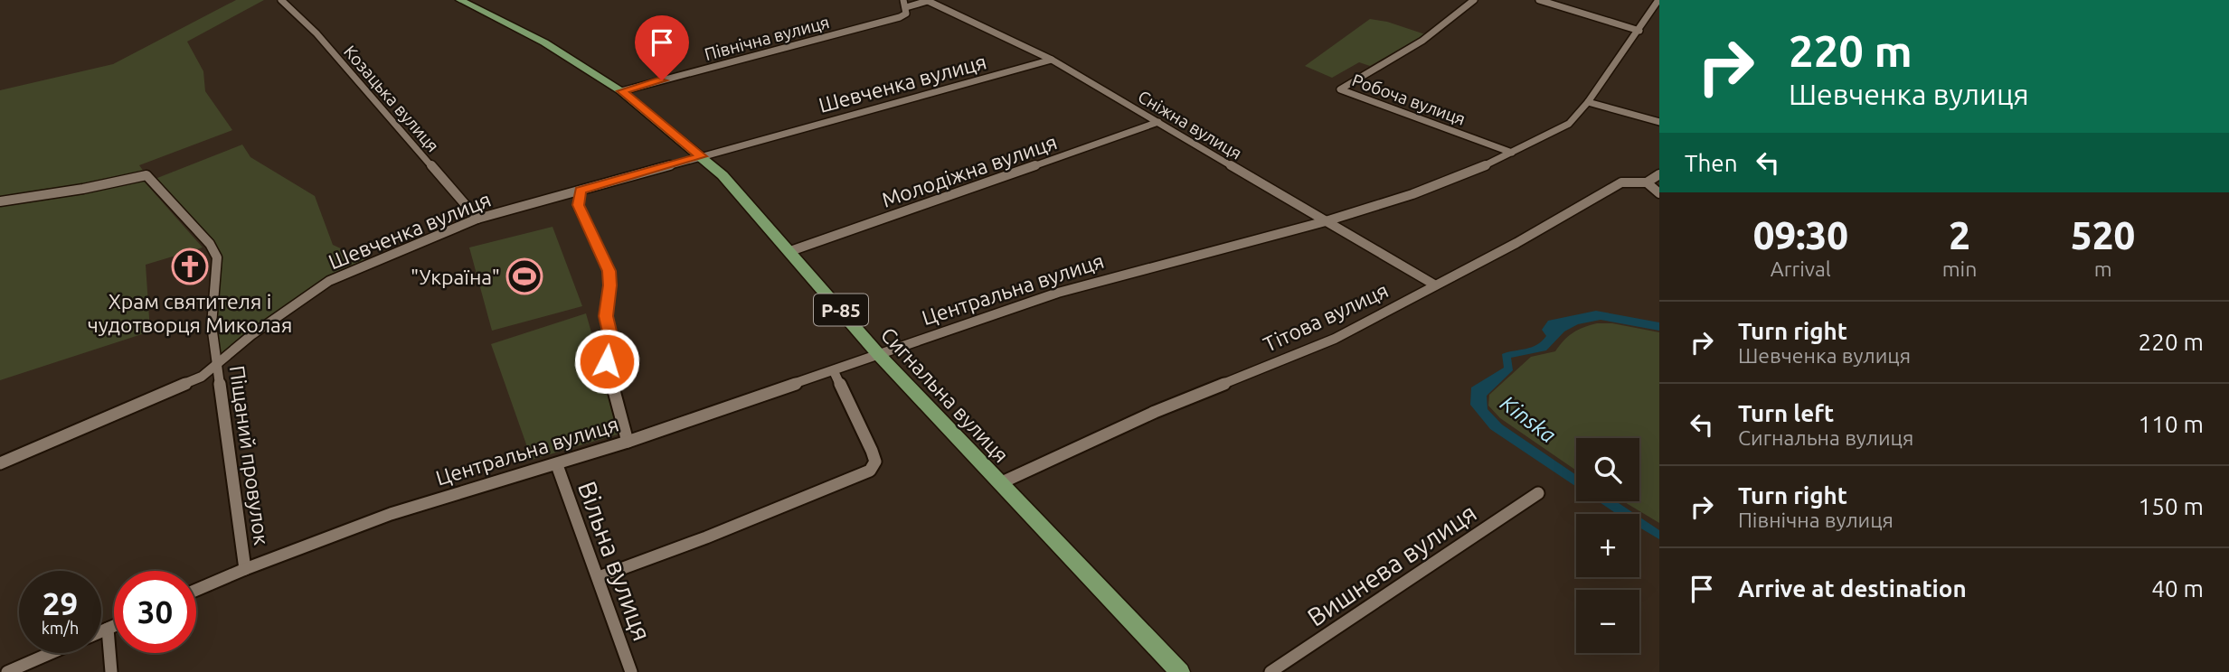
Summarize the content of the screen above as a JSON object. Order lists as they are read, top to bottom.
{
  "streets": {
    "main road": ["Р-85", "Сигнальна вулиця"],
    "street": [
      "Північна вулиця",
      "Шевченка вулиця",
      "Козацька вулиця",
      "Робоча вулиця",
      "Сніжна вулиця",
      "Молодіжна вулиця",
      "Центральна вулиця",
      "Тітова вулиця",
      "Піщаний провулок",
      "Вільна вулиця",
      "Вишнева вулиця"
    ]
  },
  "crossings": [
    ["Північна вулиця", "Сніжна вулиця"],
    ["Північна вулиця", "Сигнальна вулиця"],
    ["Шевченка вулиця", "Козацька вулиця"],
    ["Шевченка вулиця", "Сніжна вулиця"],
    ["Шевченка вулиця", "Сигнальна вулиця"],
    ["Шевченка вулиця", "Піщаний провулок"],
    ["Робоча вулиця", "Центральна вулиця"],
    ["Сніжна вулиця", "Молодіжна вулиця"],
    ["Сніжна вулиця", "Центральна вулиця"],
    ["Сніжна вулиця", "Тітова вулиця"],
    ["Молодіжна вулиця", "Сигнальна вулиця"],
    ["Центральна вулиця", "Сигнальна вулиця"],
    ["Центральна вулиця", "Піщаний провулок"],
    ["Центральна вулиця", "Вільна вулиця"],
    ["Тітова вулиця", "Сигнальна вулиця"]
  ],
  "water": ["Kinska"],
  "places": {
    "church": ["Храм святителя і чудотворця Миколая"],
    "sports": ["\"Україна\""]
  },
  "page": {
    "turn": ["220 m", "Шевченка вулиця"],
    "then": "Then",
    "eta": [
      "09:30",
      "Arrival",
      "2",
      "min",
      "520",
      "m"
    ],
    "list": [
      {
        "name": "Turn right",
        "note": "Шевченка вулиця",
        "value": "220 m"
      },
      {
        "name": "Turn left",
        "note": "Сигнальна вулиця",
        "value": "110 m"
      },
      {
        "name": "Turn right",
        "note": "Північна вулиця",
        "value": "150 m"
      },
      {
        "name": "Arrive at destination",
        "value": "40 m"
      }
    ],
    "map_buttons": ["+", "−"],
    "speed": "29 km/h",
    "limit": "30"
  }
}
